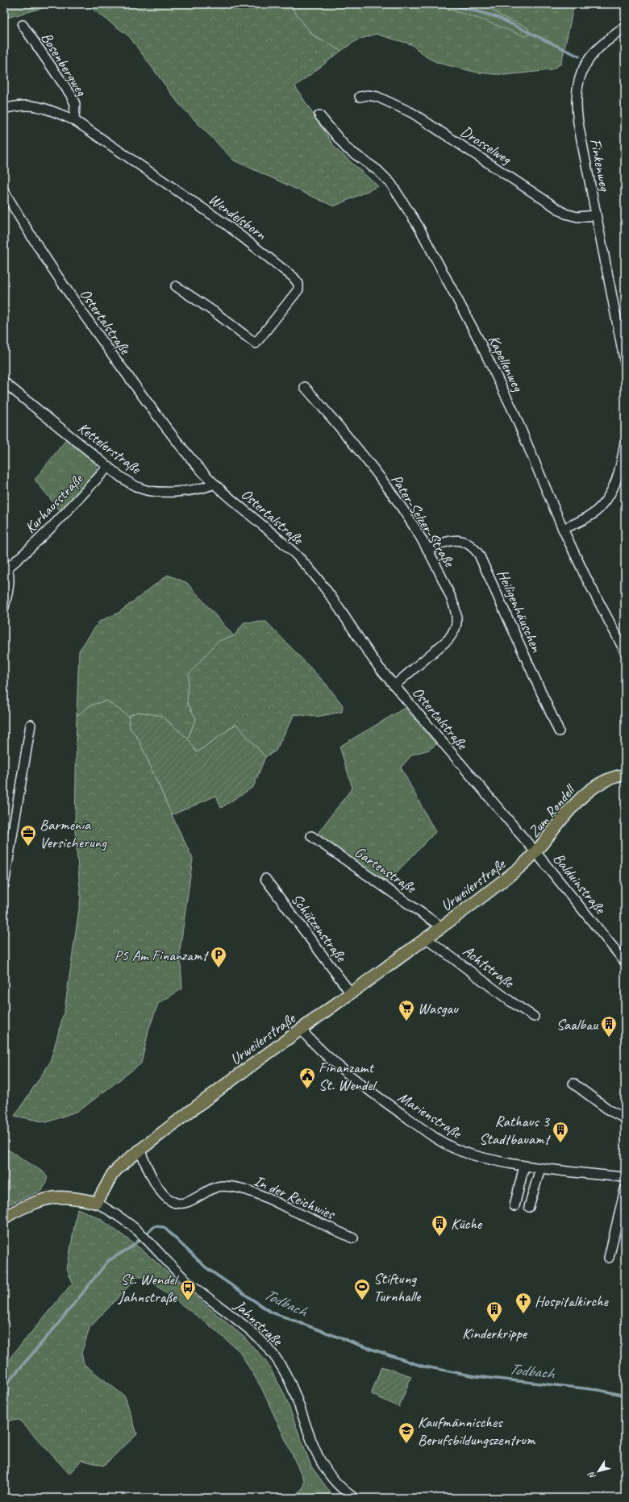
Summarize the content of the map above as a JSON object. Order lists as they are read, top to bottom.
{
  "streets": {
    "main road": ["Zum Rondell", "Urweilerstraße"],
    "street": [
      "Bosenbergweg",
      "Drosselweg",
      "Finkenweg",
      "Wendelsborn",
      "Ostertalstraße",
      "Kapellenweg",
      "Kettelerstraße",
      "Kurhausstraße",
      "Pater-Selzer-Straße",
      "Heiligenhäuschen",
      "Gartenstraße",
      "Balduinstraße",
      "Schützenstraße",
      "Achtstraße",
      "Marienstraße",
      "In der Reichwies",
      "Jahnstraße"
    ]
  },
  "crossings": [
    ["Bosenbergweg", "Wendelsborn"],
    ["Drosselweg", "Finkenweg"],
    ["Ostertalstraße", "Kettelerstraße"],
    ["Ostertalstraße", "Pater-Selzer-Straße"],
    ["Ostertalstraße", "Zum Rondell"],
    ["Ostertalstraße", "Balduinstraße"],
    ["Ostertalstraße", "Urweilerstraße"],
    ["Kettelerstraße", "Kurhausstraße"],
    ["Pater-Selzer-Straße", "Heiligenhäuschen"],
    ["Zum Rondell", "Balduinstraße"],
    ["Zum Rondell", "Urweilerstraße"],
    ["Gartenstraße", "Urweilerstraße"],
    ["Balduinstraße", "Urweilerstraße"],
    ["Urweilerstraße", "Schützenstraße"],
    ["Urweilerstraße", "Achtstraße"],
    ["Urweilerstraße", "Marienstraße"],
    ["Urweilerstraße", "In der Reichwies"],
    ["Urweilerstraße", "Jahnstraße"]
  ],
  "water": ["Todbach"],
  "places": {
    "office": ["Barmenia Versicherung"],
    "parking": ["P5 Am Finanzamt"],
    "supermarket": ["Wasgau"],
    "building": [
      "Saalbau",
      "Rathaus 3 Stadtbauamt",
      "Küche",
      "Kinderkrippe"
    ],
    "public building": ["Finanzamt St. Wendel"],
    "sports": ["Stiftung Turnhalle"],
    "bus stop": ["St. Wendel Jahnstraße"],
    "church": ["Hospitalkirche"],
    "school or university": ["Kaufmännisches Berufsbildungszentrum"]
  },
  "north": "bottom left"
}
